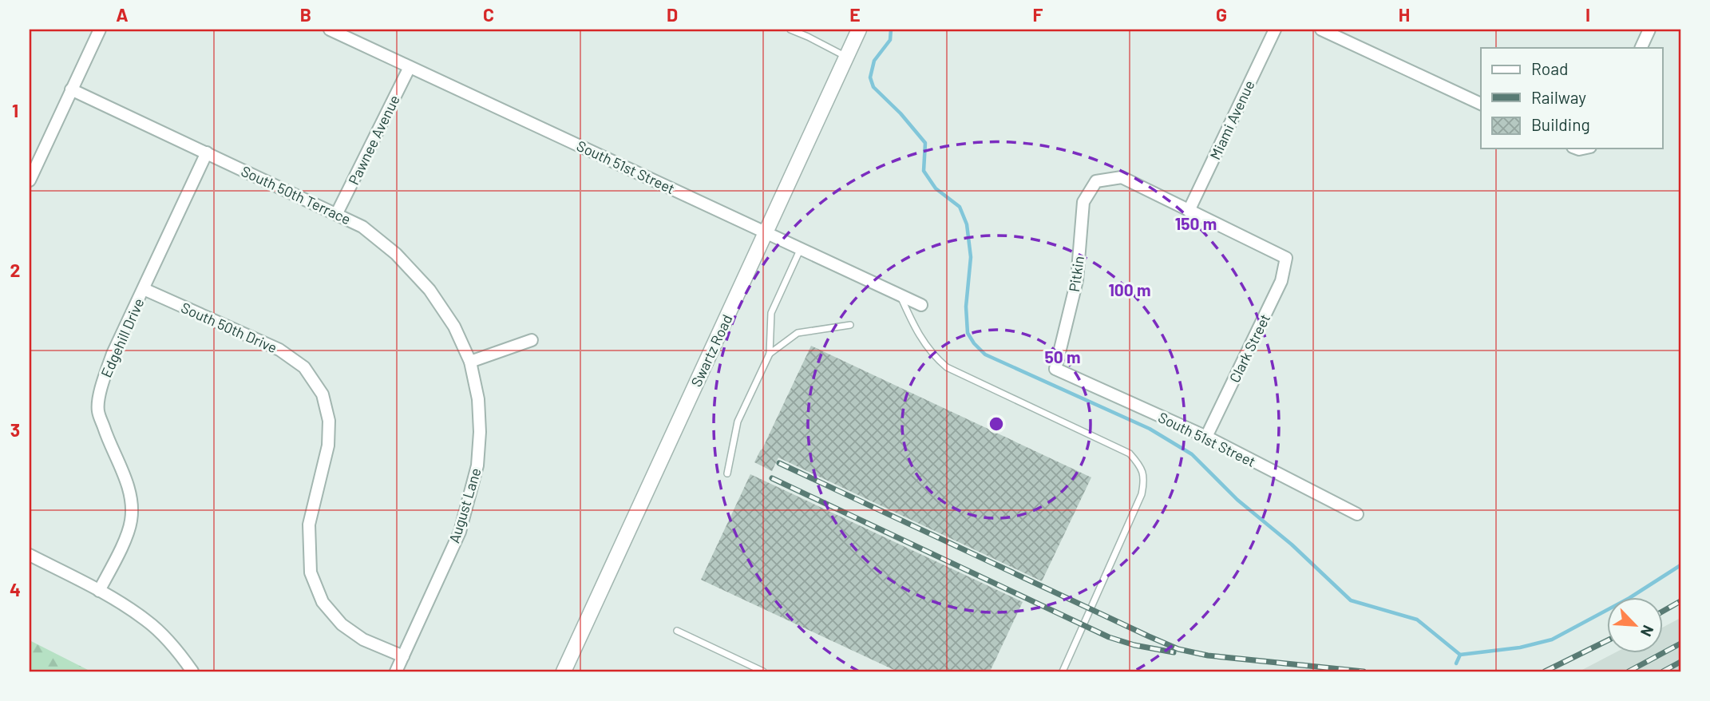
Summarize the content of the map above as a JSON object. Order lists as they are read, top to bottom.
{
  "streets": {
    "street": [
      "Miami Avenue",
      "Pawnee Avenue",
      "South 51st Street",
      "South 50th Terrace",
      "Pitkin",
      "South 50th Drive",
      "Edgehill Drive",
      "Clark Street",
      "Swartz Road",
      "August Lane"
    ]
  },
  "crossings": [
    ["Miami Avenue", "Pitkin"],
    ["Miami Avenue", "Clark Street"],
    ["Pawnee Avenue", "South 51st Street"],
    ["Pawnee Avenue", "South 50th Terrace"],
    ["South 51st Street", "Pitkin"],
    ["South 51st Street", "Clark Street"],
    ["South 51st Street", "Swartz Road"],
    ["South 50th Terrace", "Edgehill Drive"],
    ["South 50th Terrace", "August Lane"],
    ["Pitkin", "Clark Street"],
    ["South 50th Drive", "Edgehill Drive"],
    ["South 50th Drive", "August Lane"]
  ],
  "legend": ["Road", "Railway", "Building"],
  "north": "bottom right",
  "grid": {
    "columns": [
      "A",
      "B",
      "C",
      "D",
      "E",
      "F",
      "G",
      "H",
      "I"
    ],
    "rows": [
      "1",
      "2",
      "3",
      "4"
    ]
  },
  "rings": ["150 m", "100 m", "50 m"]
}
